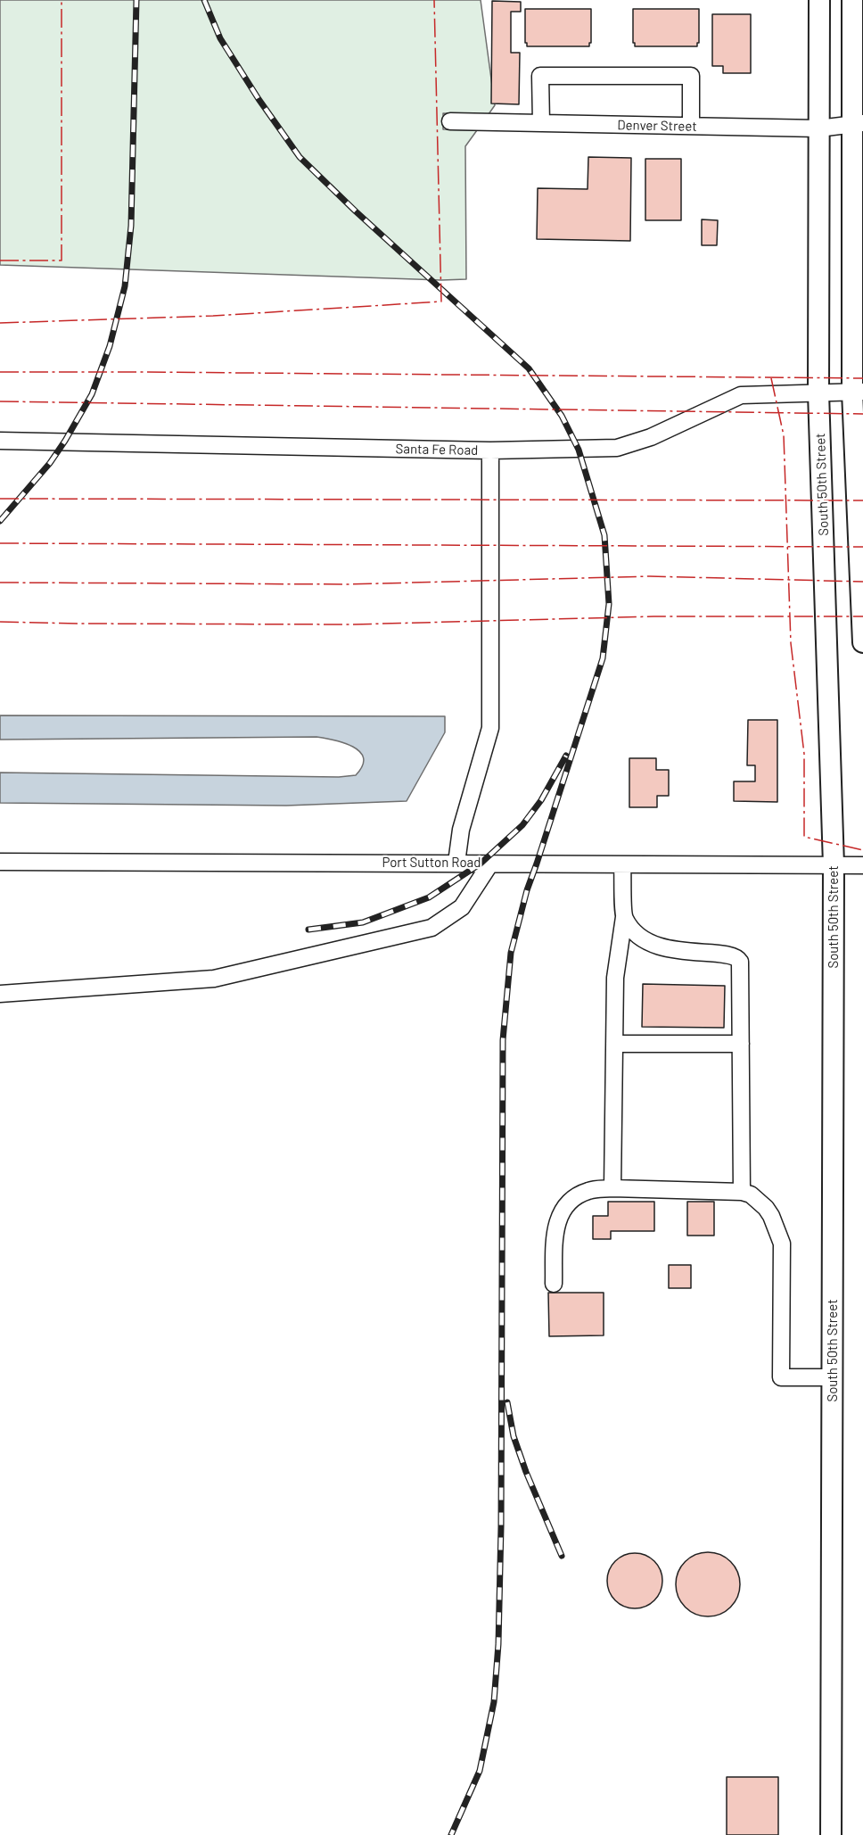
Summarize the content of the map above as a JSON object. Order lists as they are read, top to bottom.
{
  "streets": {
    "main road": ["South 50th Street"],
    "street": ["Denver Street", "Santa Fe Road", "Port Sutton Road"]
  },
  "crossings": [
    ["Denver Street", "South 50th Street"],
    ["Santa Fe Road", "South 50th Street"],
    ["South 50th Street", "Port Sutton Road"]
  ]
}
